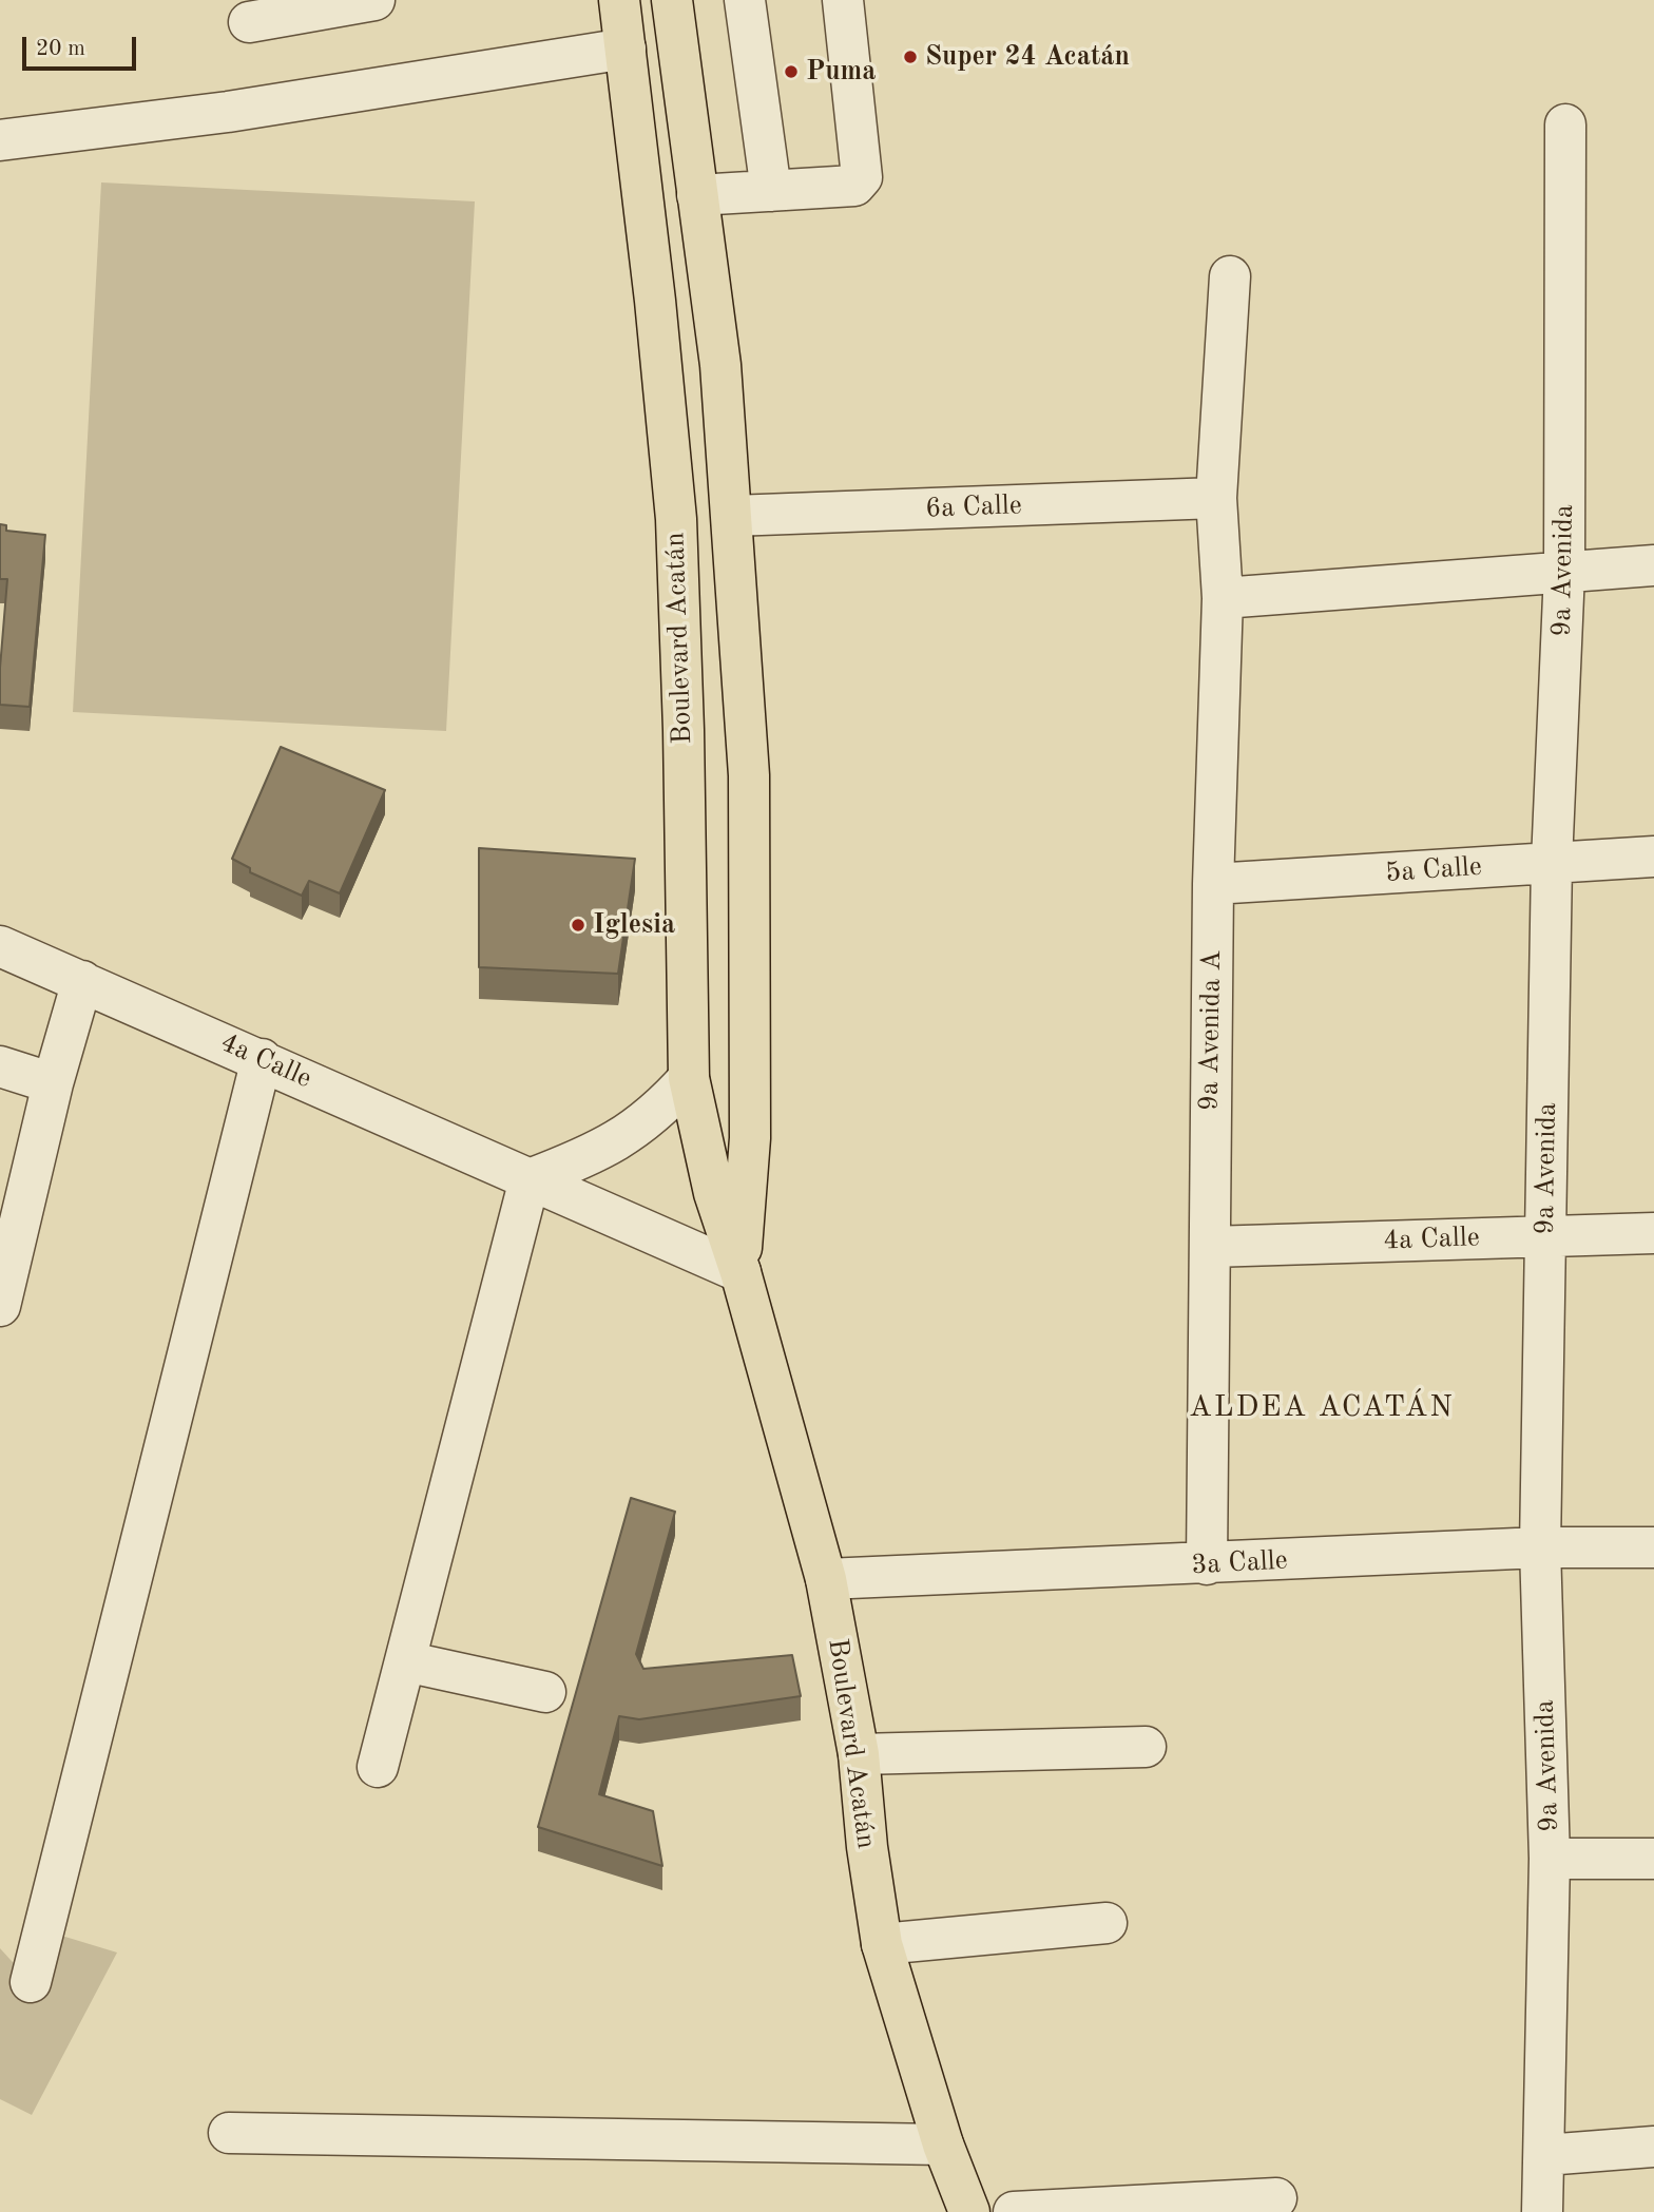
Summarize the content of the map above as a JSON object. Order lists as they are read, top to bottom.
{
  "streets": {
    "main road": ["Boulevard Acatán"],
    "street": [
      "6a Calle",
      "9a Avenida",
      "5a Calle",
      "9a Avenida A",
      "4a Calle",
      "3a Calle"
    ]
  },
  "crossings": [
    ["6a Calle", "Boulevard Acatán"],
    ["6a Calle", "9a Avenida A"],
    ["9a Avenida", "5a Calle"],
    ["9a Avenida", "4a Calle"],
    ["9a Avenida", "3a Calle"],
    ["Boulevard Acatán", "4a Calle"],
    ["Boulevard Acatán", "3a Calle"],
    ["5a Calle", "9a Avenida A"],
    ["9a Avenida A", "4a Calle"],
    ["9a Avenida A", "3a Calle"]
  ],
  "districts": ["ALDEA ACATÁN"],
  "places": ["Super 24 Acatán", "Puma", "Iglesia"],
  "scale_bar": "20 m"
}
